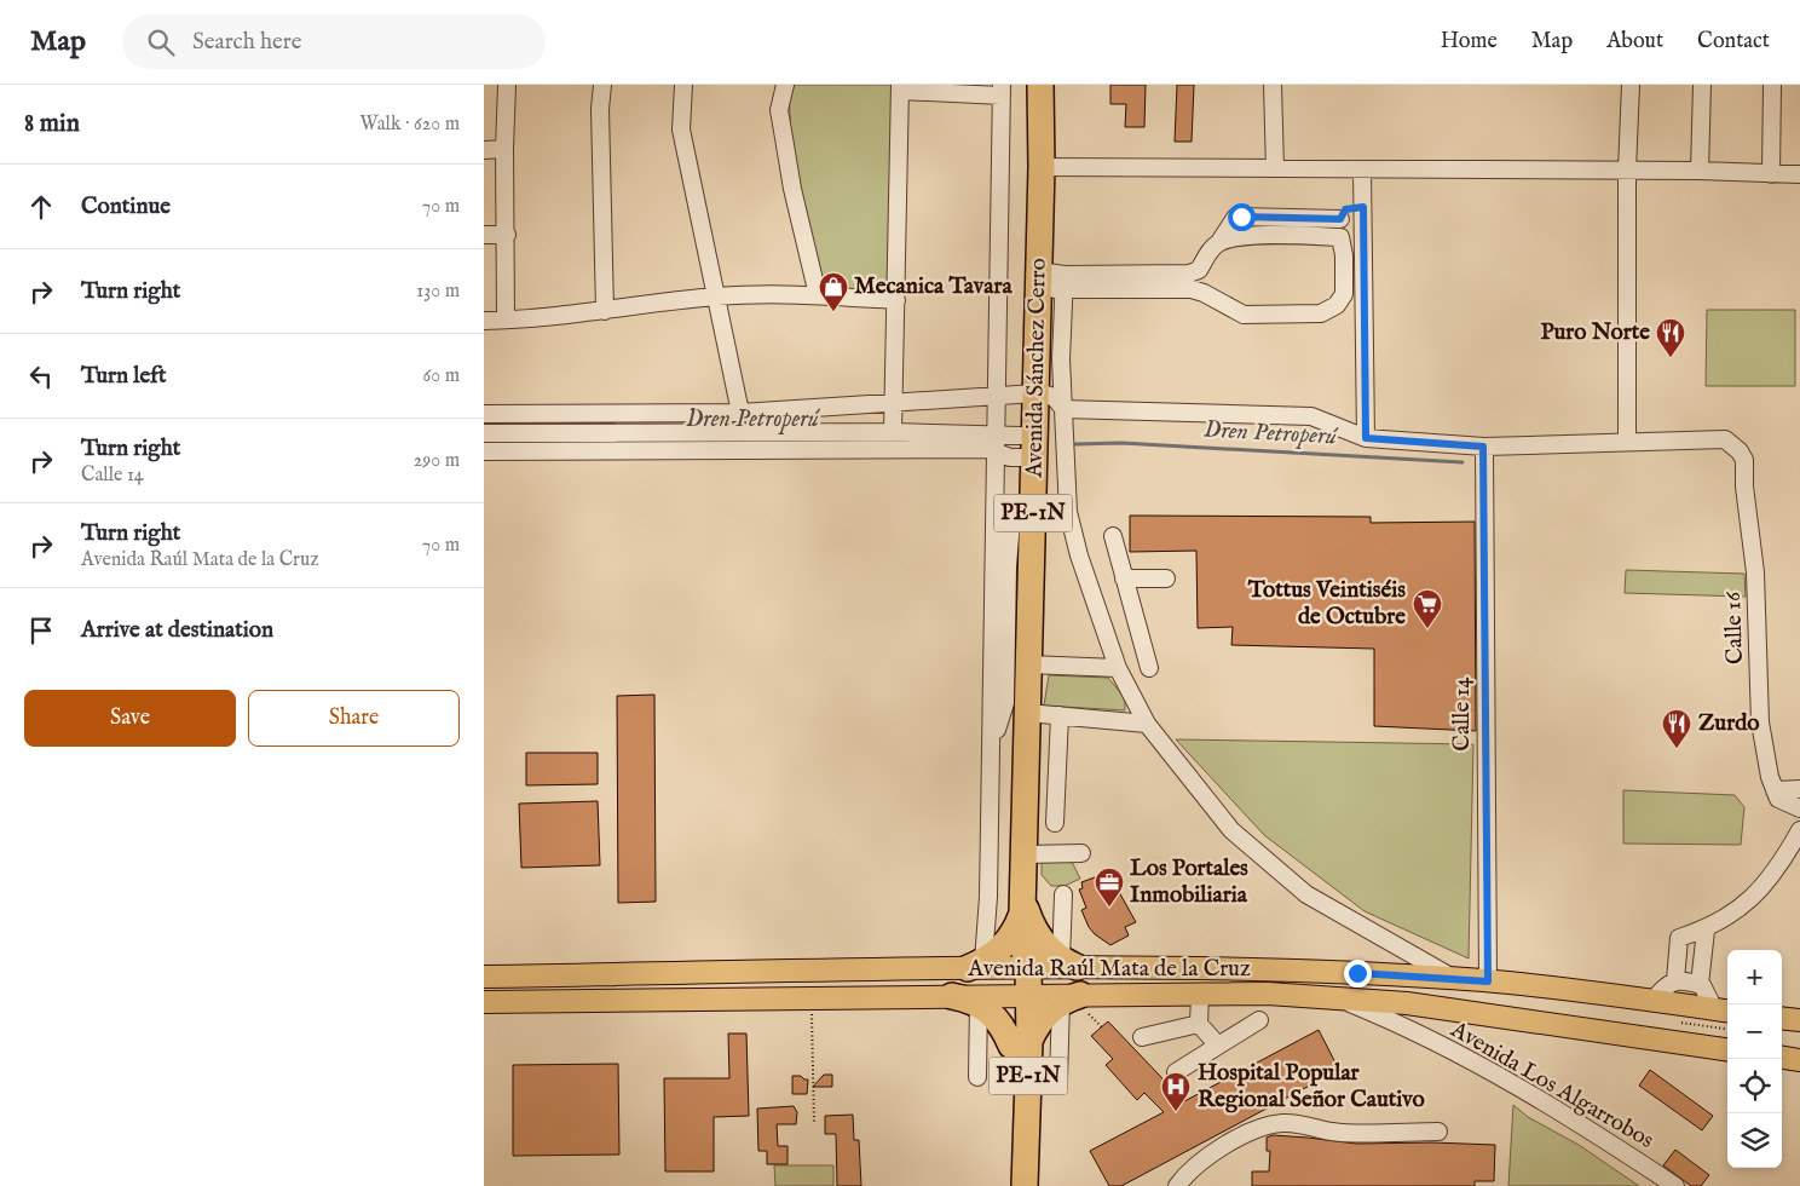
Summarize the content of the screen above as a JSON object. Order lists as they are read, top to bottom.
{
  "streets": {
    "highway": ["Avenida Sánchez Cerro", "PE-1N"],
    "main road": ["Avenida Raúl Mata de la Cruz"],
    "street": ["Calle 16", "Calle 14", "Avenida Los Algarrobos"]
  },
  "crossings": [
    ["Avenida Sánchez Cerro", "Avenida Raúl Mata de la Cruz"],
    ["Calle 14", "Avenida Raúl Mata de la Cruz"],
    ["Avenida Raúl Mata de la Cruz", "Avenida Los Algarrobos"]
  ],
  "water": ["Dren Petroperú"],
  "places": {
    "shop": ["Mecanica Tavara"],
    "restaurant": ["Puro Norte", "Zurdo"],
    "supermarket": ["Tottus Veintiséis de Octubre"],
    "office": ["Los Portales Inmobiliaria"],
    "hospital": ["Hospital Popular Regional Señor Cautivo"]
  },
  "page": {
    "header": "Map",
    "search": "Search here",
    "nav": [
      "Home",
      "Map",
      "About",
      "Contact"
    ],
    "heading": ["8 min", "Walk · 620 m"],
    "list": [
      ["Continue", "70 m"],
      ["Turn right", "130 m"],
      ["Turn left", "60 m"],
      ["Turn right", "Calle 14", "290 m"],
      ["Turn right", "Avenida Raúl Mata de la Cruz", "70 m"],
      "Arrive at destination"
    ],
    "buttons": ["Save", "Share"],
    "map_buttons": ["+", "−"]
  }
}
